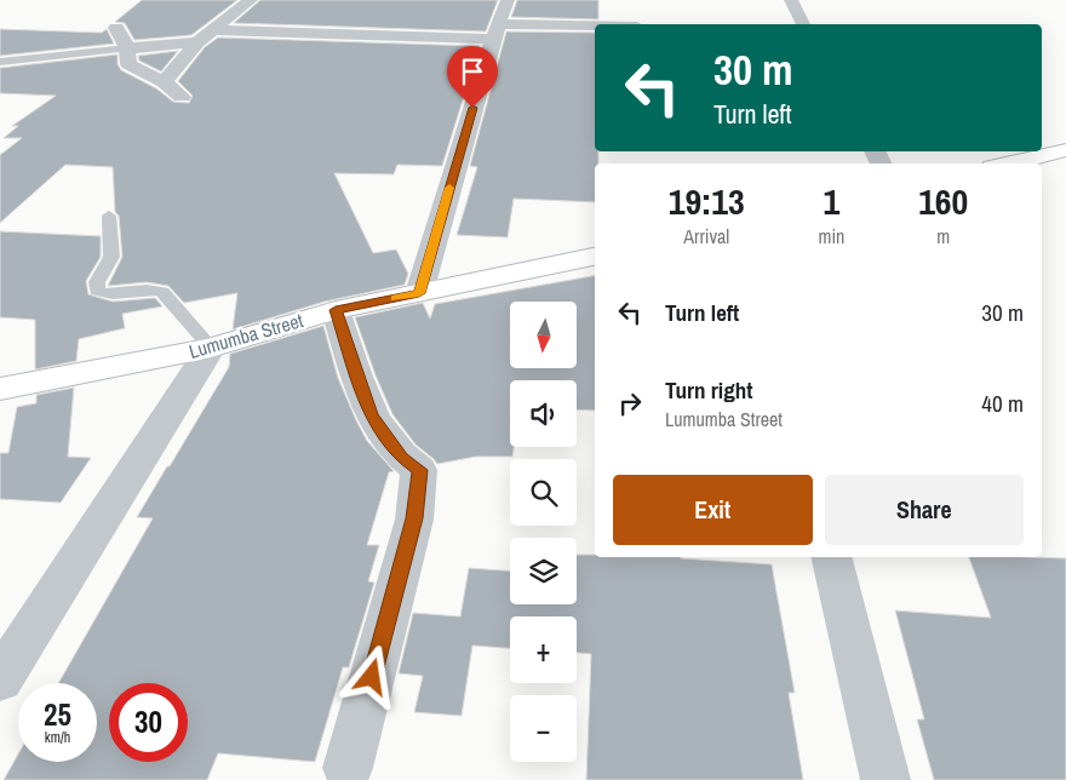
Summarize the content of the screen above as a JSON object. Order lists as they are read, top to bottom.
{
  "streets": {
    "main road": ["Lumumba Street"]
  },
  "north": "bottom",
  "page": {
    "turn": ["30 m", "Turn left"],
    "eta": [
      "19:13",
      "Arrival",
      "1",
      "min",
      "160",
      "m"
    ],
    "list": [
      {
        "name": "Turn left",
        "value": "30 m"
      },
      {
        "name": "Turn right",
        "note": "Lumumba Street",
        "value": "40 m"
      }
    ],
    "map_buttons": ["+", "−"],
    "buttons": ["Exit", "Share"],
    "speed": "25 km/h",
    "limit": "30"
  }
}
